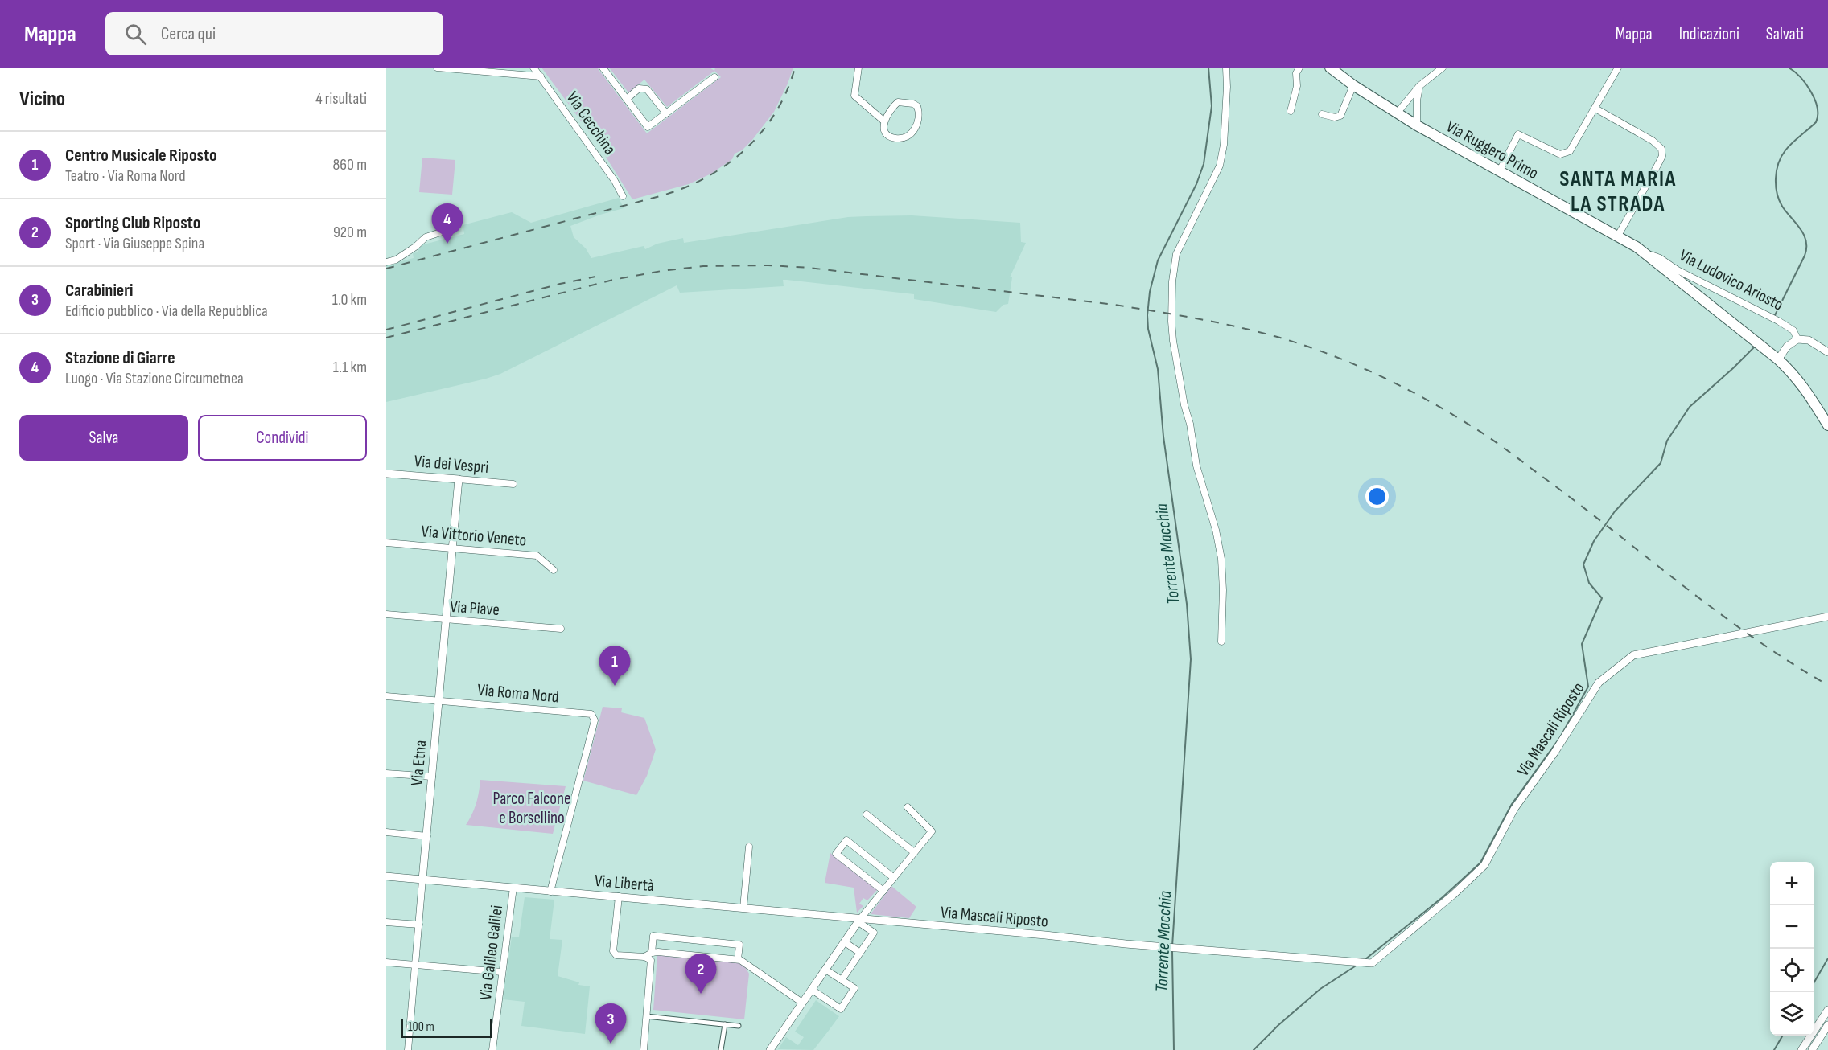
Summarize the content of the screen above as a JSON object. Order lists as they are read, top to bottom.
{
  "streets": {
    "main road": ["Via Ruggero Primo"],
    "street": [
      "Via Cecchina",
      "Via Ludovico Ariosto",
      "Via dei Vespri",
      "Via Vittorio Veneto",
      "Via Piave",
      "Via Roma Nord",
      "Via Mascali Riposto",
      "Via Etna",
      "Via Libertà",
      "Via Galileo Galilei"
    ]
  },
  "crossings": [
    ["Via Ruggero Primo", "Via Ludovico Ariosto"],
    ["Via dei Vespri", "Via Etna"],
    ["Via Vittorio Veneto", "Via Etna"],
    ["Via Piave", "Via Etna"],
    ["Via Roma Nord", "Via Etna"],
    ["Via Roma Nord", "Via Libertà"],
    ["Via Mascali Riposto", "Via Libertà"],
    ["Via Etna", "Via Libertà"],
    ["Via Libertà", "Via Galileo Galilei"]
  ],
  "districts": ["SANTA MARIA LA STRADA"],
  "water": ["Torrente Macchia"],
  "parks": ["Parco Falcone e Borsellino"],
  "scale_bar": "100 m",
  "page": {
    "header": "Mappa",
    "search": "Cerca qui",
    "nav": ["Mappa", "Indicazioni", "Salvati"],
    "heading": ["Vicino", "4 risultati"],
    "list": [
      {
        "mark": "1",
        "name": "Centro Musicale Riposto",
        "note": "Teatro · Via Roma Nord",
        "value": "860 m"
      },
      {
        "mark": "2",
        "name": "Sporting Club Riposto",
        "note": "Sport · Via Giuseppe Spina",
        "value": "920 m"
      },
      {
        "mark": "3",
        "name": "Carabinieri",
        "note": "Edificio pubblico · Via della Repubblica",
        "value": "1.0 km"
      },
      {
        "mark": "4",
        "name": "Stazione di Giarre",
        "note": "Luogo · Via Stazione Circumetnea",
        "value": "1.1 km"
      }
    ],
    "pins": [
      "4",
      "1",
      "2",
      "3"
    ],
    "buttons": ["Salva", "Condividi"],
    "map_buttons": ["+", "−"],
    "scale": "100 m"
  }
}
